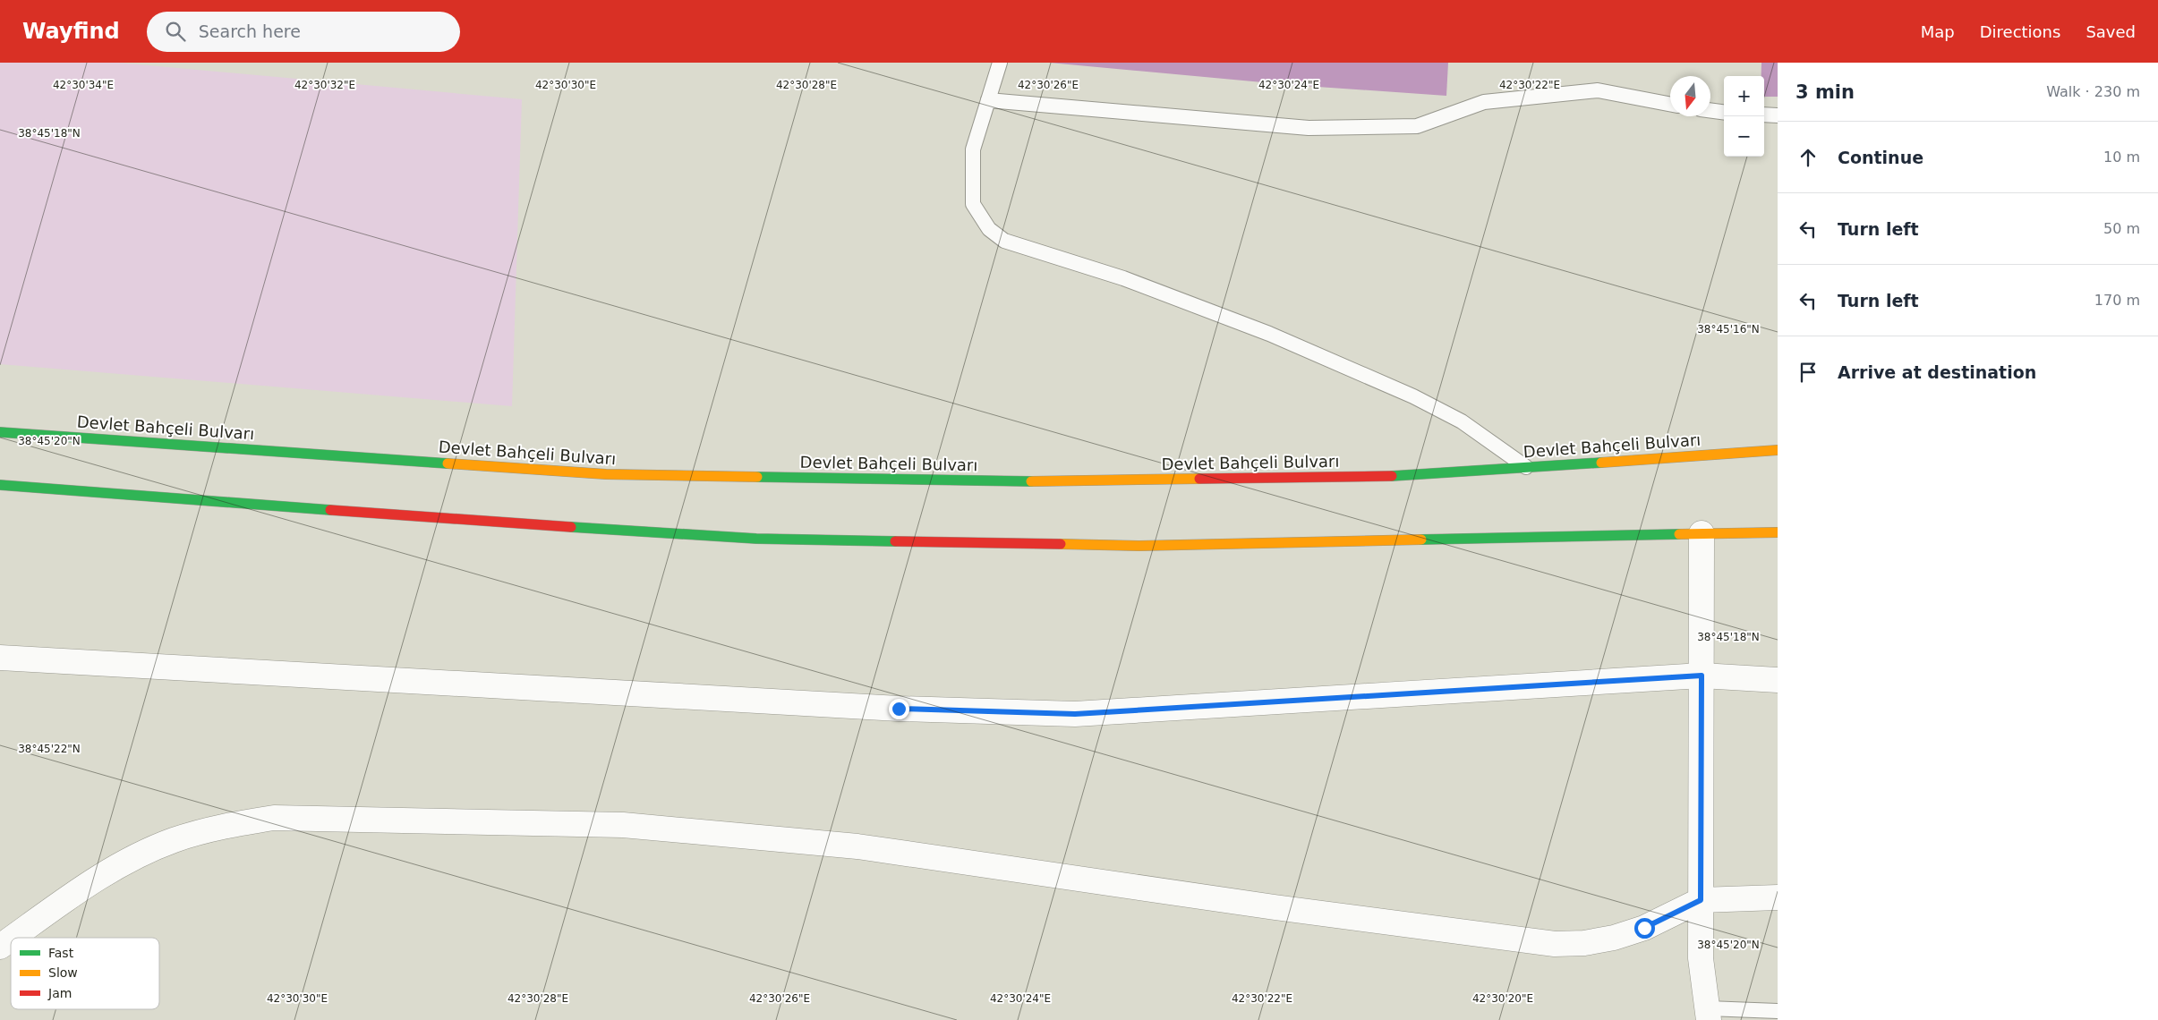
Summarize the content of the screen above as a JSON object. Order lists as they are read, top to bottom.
{
  "streets": {
    "highway": ["Devlet Bahçeli Bulvarı"]
  },
  "legend": ["Fast", "Slow", "Jam"],
  "north": "bottom",
  "page": {
    "header": "Wayfind",
    "search": "Search here",
    "nav": ["Map", "Directions", "Saved"],
    "heading": ["3 min", "Walk · 230 m"],
    "map_buttons": ["+", "−"],
    "list": [
      ["Continue", "10 m"],
      ["Turn left", "50 m"],
      ["Turn left", "170 m"],
      "Arrive at destination"
    ]
  },
  "coordinates": [
    "42°30'34\"E",
    "42°30'32\"E",
    "42°30'30\"E",
    "42°30'28\"E",
    "42°30'26\"E",
    "42°30'24\"E",
    "42°30'22\"E",
    "38°45'18\"N",
    "38°45'16\"N",
    "38°45'20\"N",
    "38°45'22\"N",
    "42°30'20\"E"
  ]
}
